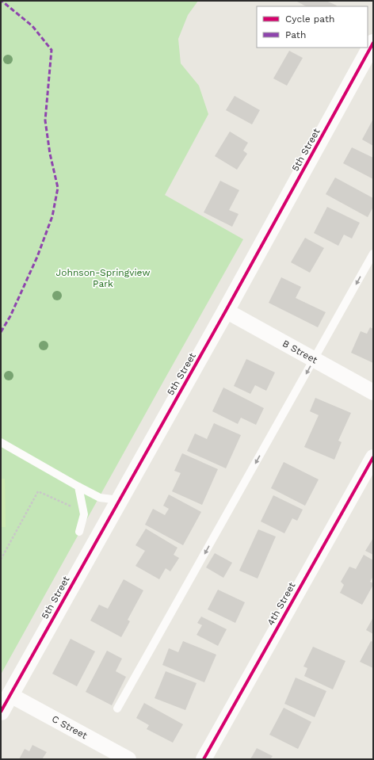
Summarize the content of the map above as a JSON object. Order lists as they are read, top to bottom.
{
  "streets": {
    "street": [
      "5th Street",
      "B Street",
      "4th Street",
      "C Street"
    ]
  },
  "crossings": [
    ["5th Street", "B Street"],
    ["5th Street", "C Street"]
  ],
  "parks": ["Johnson-Springview Park"],
  "legend": ["Cycle path", "Path"]
}
